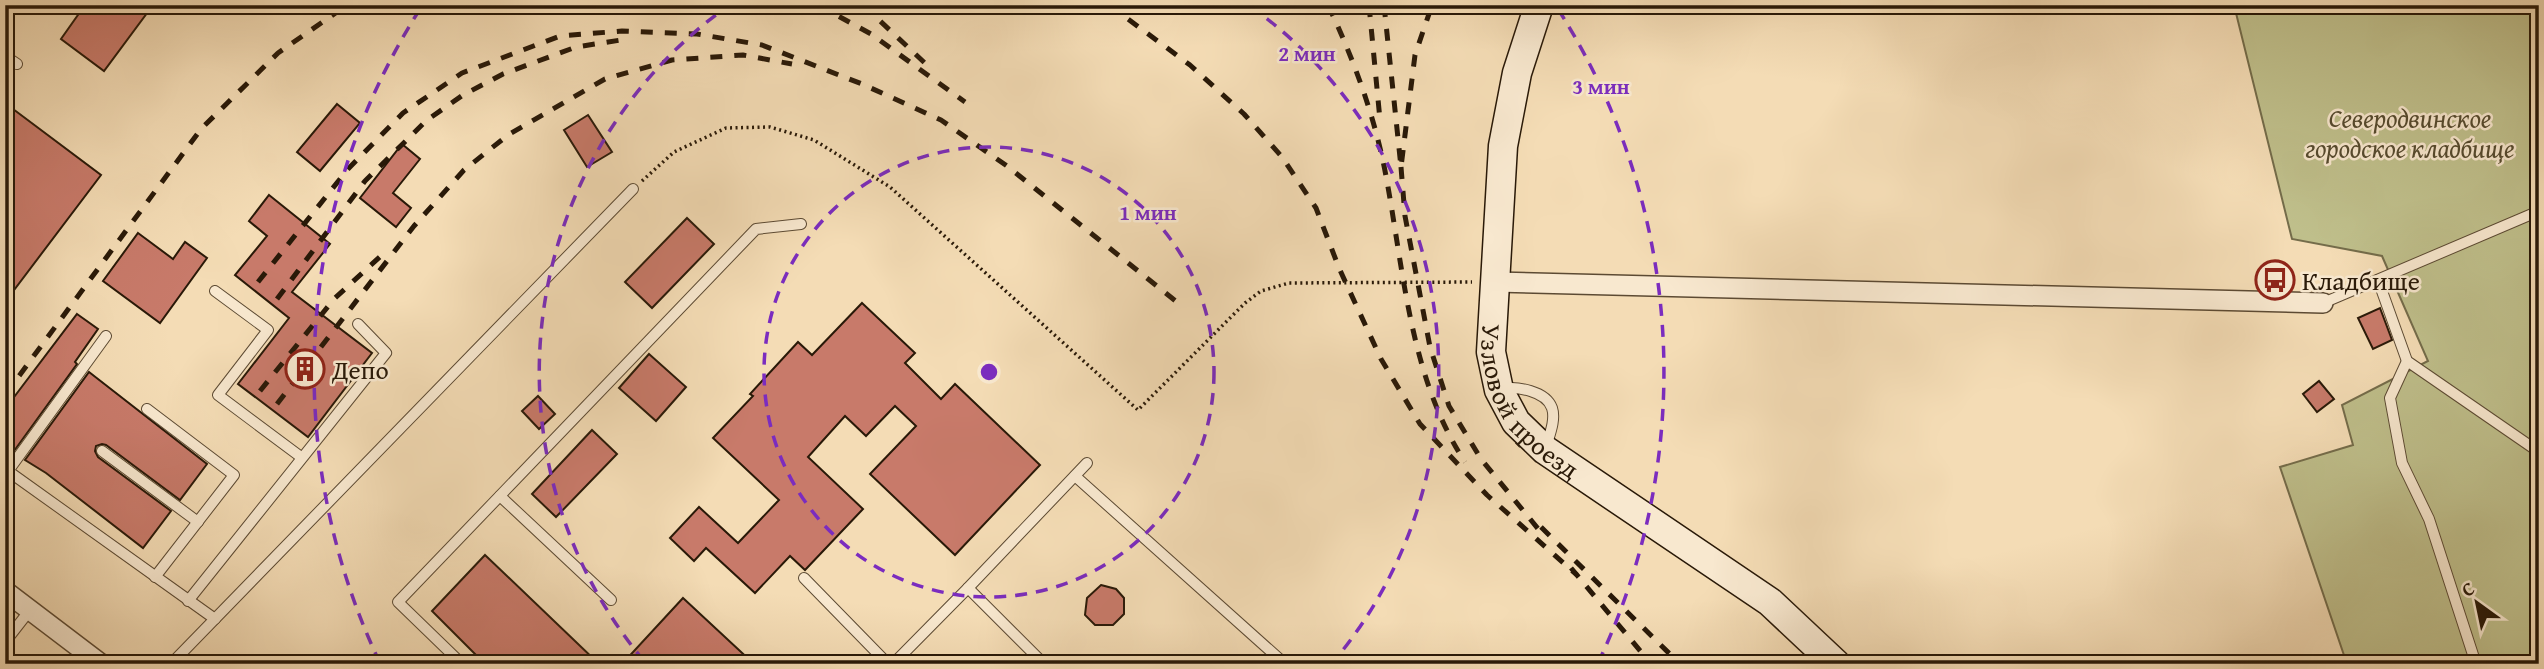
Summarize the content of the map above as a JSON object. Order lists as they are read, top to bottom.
{
  "streets": {
    "street": ["Узловой проезд"]
  },
  "parks": ["Северодвинское городское кладбище"],
  "places": {
    "bus stop": ["Кладбище"],
    "building": ["Депо"]
  },
  "north": "top left",
  "rings": ["2 мин", "3 мин", "1 мин"]
}
